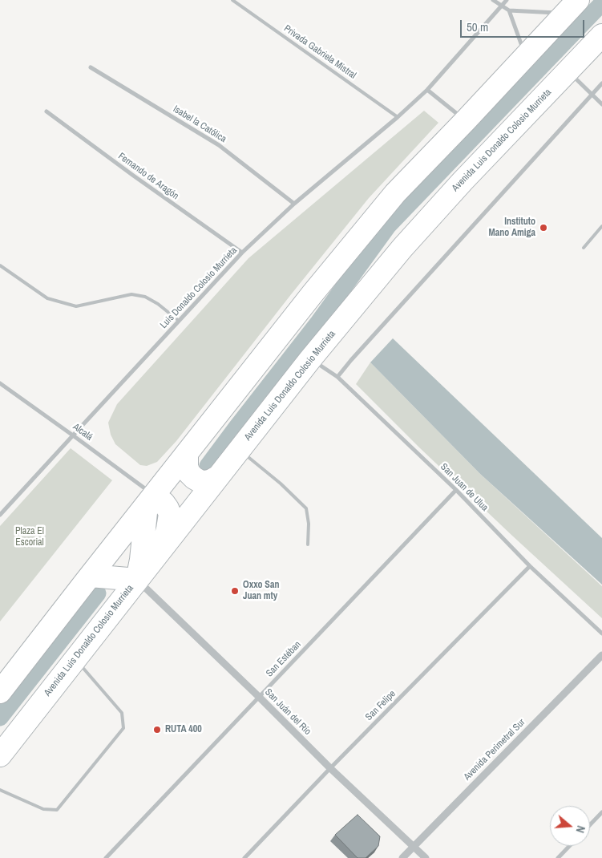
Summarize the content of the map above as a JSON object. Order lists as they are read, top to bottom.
{
  "streets": {
    "main road": ["Avenida Luis Donaldo Colosio Murrieta"],
    "street": [
      "Isabel la Católica",
      "Fernando de Aragón",
      "Luis Donaldo Colosio Murrieta",
      "Alcalá",
      "San Juan de Ulua",
      "San Estéban",
      "San Felipe",
      "San Juán del Río",
      "Avenida Perimetral Sur"
    ],
    "lane": ["Privada Gabriela Mistral"]
  },
  "crossings": [
    ["Privada Gabriela Mistral", "Luis Donaldo Colosio Murrieta"],
    ["Isabel la Católica", "Luis Donaldo Colosio Murrieta"],
    ["Avenida Luis Donaldo Colosio Murrieta", "San Juan de Ulua"],
    ["Avenida Luis Donaldo Colosio Murrieta", "San Juán del Río"],
    ["Fernando de Aragón", "Luis Donaldo Colosio Murrieta"],
    ["Luis Donaldo Colosio Murrieta", "Alcalá"],
    ["San Juan de Ulua", "San Estéban"],
    ["San Juan de Ulua", "San Felipe"],
    ["San Estéban", "San Juán del Río"],
    ["San Felipe", "San Juán del Río"],
    ["San Juán del Río", "Avenida Perimetral Sur"]
  ],
  "parks": ["Plaza El Escorial"],
  "places": ["Instituto Mano Amiga", "Oxxo San Juan mty", "RUTA 400"],
  "scale_bar": "50 m",
  "north": "right"
}
